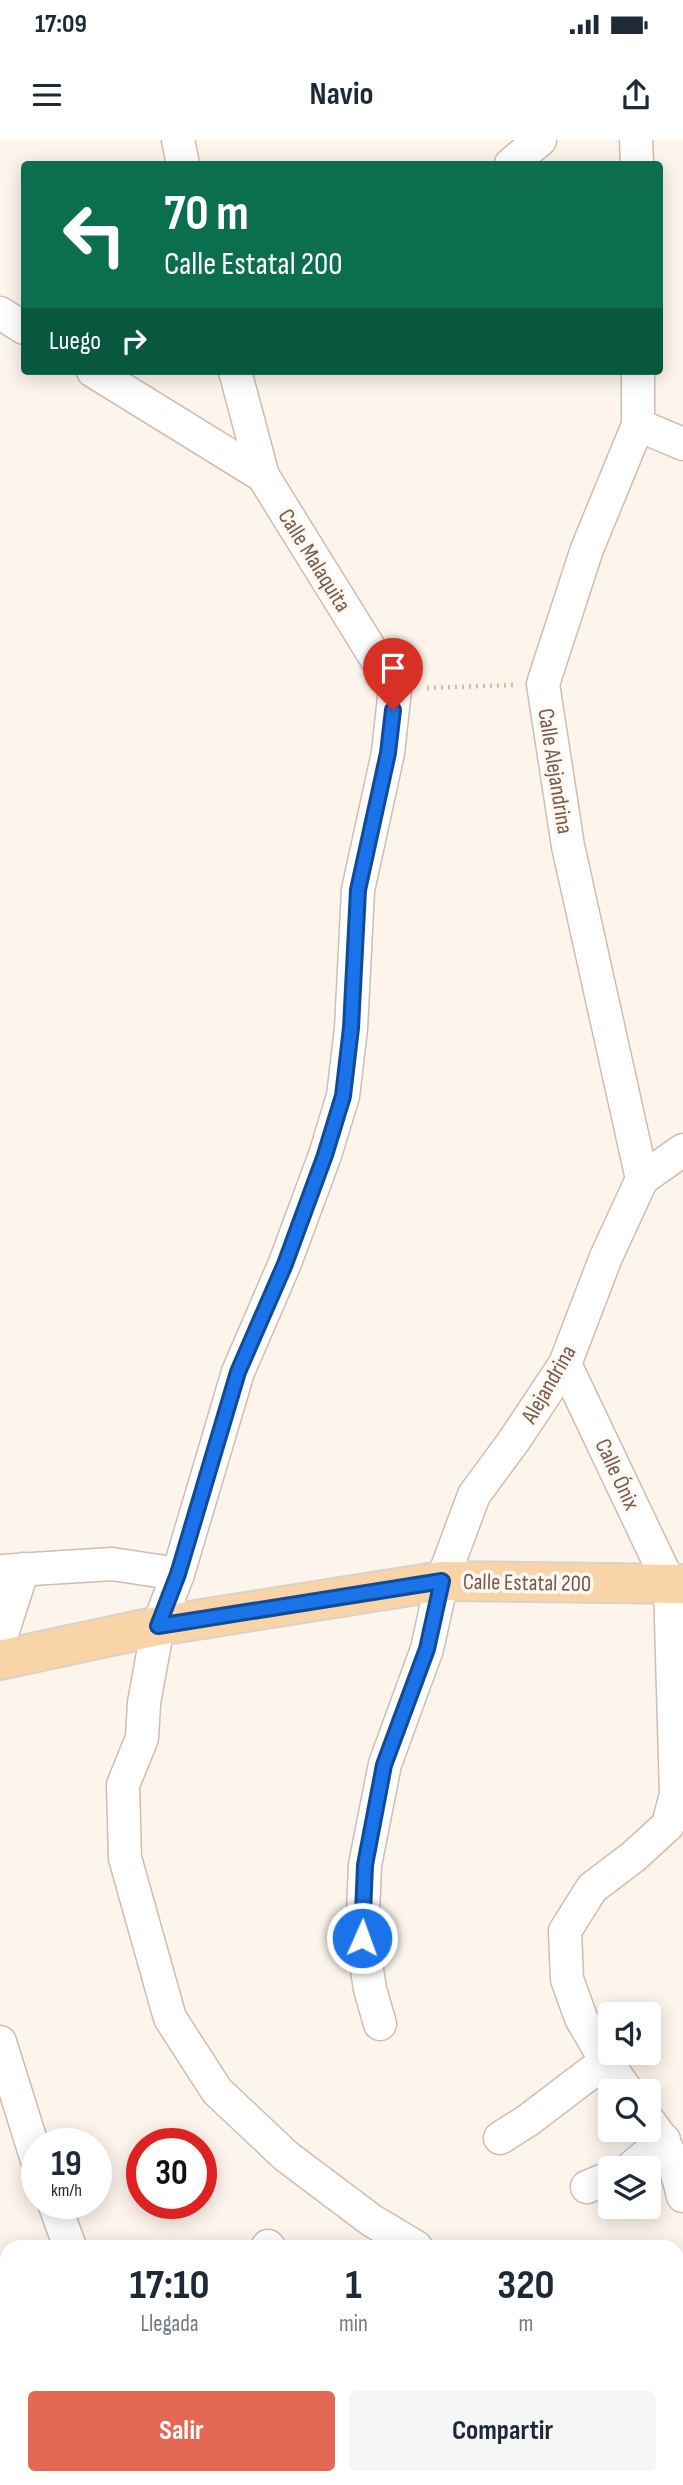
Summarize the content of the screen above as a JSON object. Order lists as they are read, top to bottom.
{
  "streets": {
    "main road": ["Calle Estatal 200"],
    "street": [
      "Calle Malaquita",
      "Calle Alejandrina",
      "Alejandrina",
      "Calle Ónix"
    ]
  },
  "crossings": [
    ["Calle Alejandrina", "Alejandrina"],
    ["Alejandrina", "Calle Ónix"],
    ["Alejandrina", "Calle Estatal 200"],
    ["Calle Ónix", "Calle Estatal 200"]
  ],
  "page": {
    "status": "17:09",
    "header": "Navio",
    "turn": ["70 m", "Calle Estatal 200"],
    "then": "Luego",
    "speed": "19 km/h",
    "limit": "30",
    "eta": [
      "17:10",
      "Llegada",
      "1",
      "min",
      "320",
      "m"
    ],
    "buttons": ["Salir", "Compartir"]
  }
}
